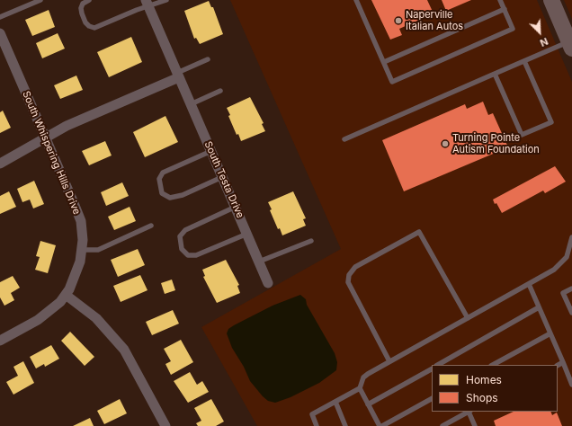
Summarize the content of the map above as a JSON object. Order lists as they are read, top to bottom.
{
  "streets": {
    "street": ["South Whispering Hills Drive", "South Testa Drive"]
  },
  "places": ["Naperville Italian Autos", "Turning Pointe Autism Foundation"],
  "legend": ["Homes", "Shops"],
  "north": "bottom right"
}
